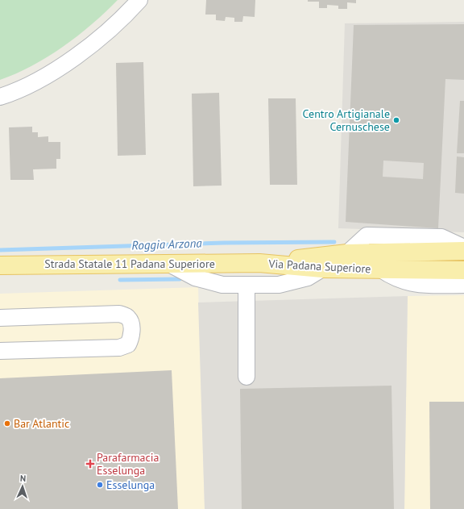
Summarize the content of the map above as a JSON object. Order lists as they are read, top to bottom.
{
  "streets": {
    "main road": ["Strada Statale 11 Padana Superiore", "Via Padana Superiore"]
  },
  "crossings": [
    ["Strada Statale 11 Padana Superiore", "Via Padana Superiore"]
  ],
  "water": ["Roggia Arzona"],
  "places": {
    "other": ["Centro Artigianale Cernuschese", "Bar Atlantic", "Esselunga"],
    "health": ["Parafarmacia Esselunga"]
  },
  "north": "top"
}
